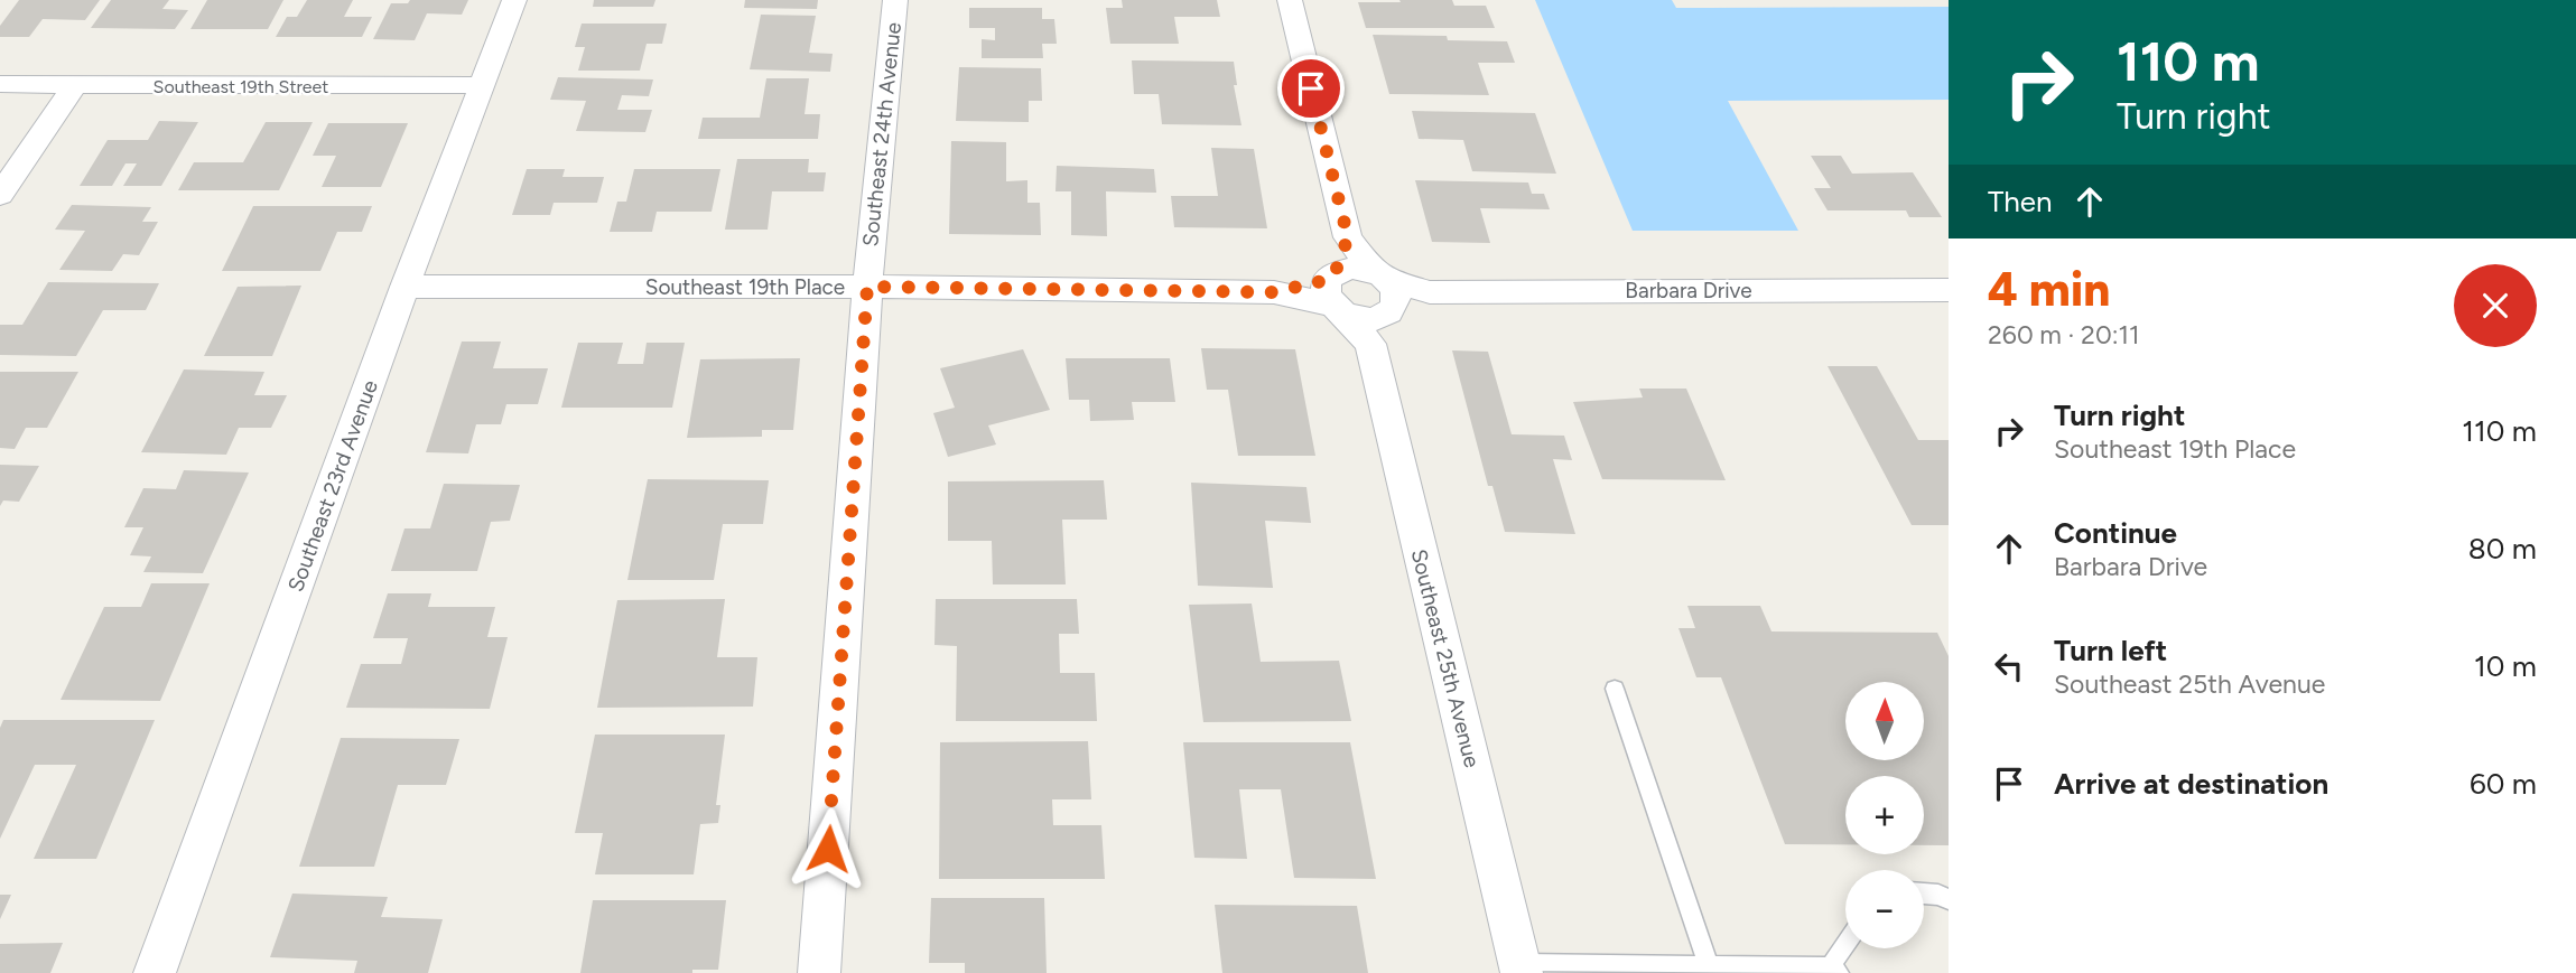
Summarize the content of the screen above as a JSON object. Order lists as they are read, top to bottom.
{
  "streets": {
    "street": [
      "Southeast 19th Street",
      "Southeast 24th Avenue",
      "Southeast 19th Place",
      "Barbara Drive",
      "Southeast 23rd Avenue",
      "Southeast 25th Avenue"
    ]
  },
  "crossings": [
    ["Southeast 19th Street", "Southeast 23rd Avenue"],
    ["Southeast 24th Avenue", "Southeast 19th Place"],
    ["Southeast 19th Place", "Barbara Drive"],
    ["Southeast 19th Place", "Southeast 23rd Avenue"],
    ["Southeast 19th Place", "Southeast 25th Avenue"],
    ["Barbara Drive", "Southeast 25th Avenue"]
  ],
  "north": "top",
  "page": {
    "turn": ["110 m", "Turn right"],
    "then": "Then",
    "heading": ["4 min", "260 m · 20:11"],
    "list": [
      {
        "name": "Turn right",
        "note": "Southeast 19th Place",
        "value": "110 m"
      },
      {
        "name": "Continue",
        "note": "Barbara Drive",
        "value": "80 m"
      },
      {
        "name": "Turn left",
        "note": "Southeast 25th Avenue",
        "value": "10 m"
      },
      {
        "name": "Arrive at destination",
        "value": "60 m"
      }
    ],
    "map_buttons": ["+", "−"]
  }
}
